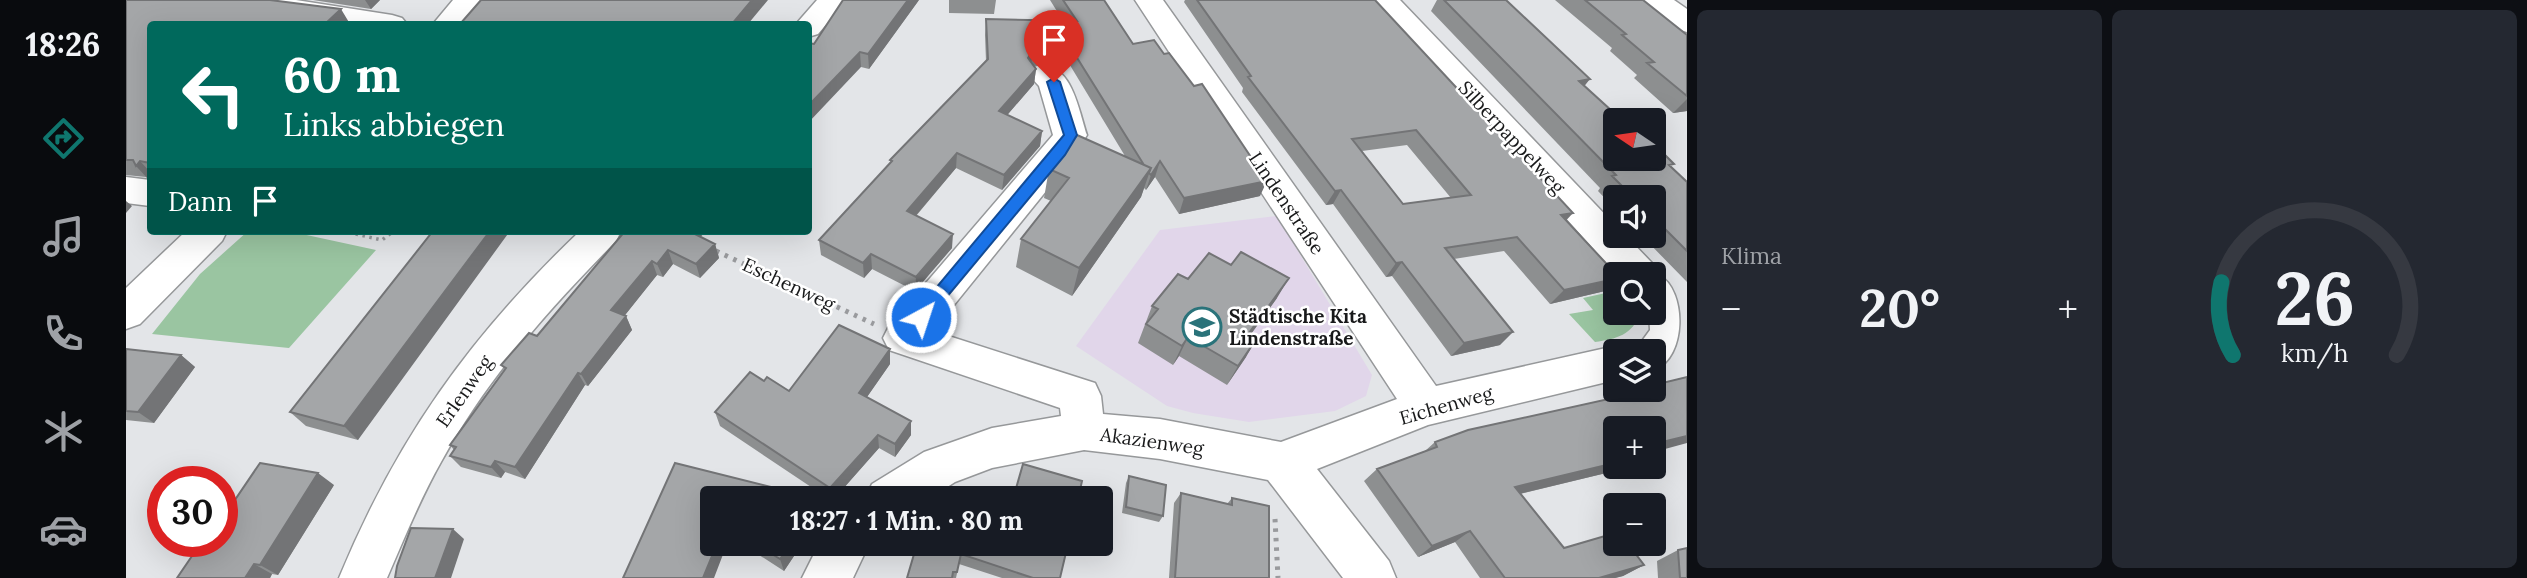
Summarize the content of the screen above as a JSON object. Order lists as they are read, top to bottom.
{
  "streets": {
    "street": [
      "Silberpappelweg",
      "Lindenstraße",
      "Erlenweg",
      "Eichenweg",
      "Akazienweg"
    ],
    "path": ["Eschenweg"]
  },
  "crossings": [
    ["Lindenstraße", "Eichenweg"],
    ["Eichenweg", "Akazienweg"]
  ],
  "places": {
    "school or university": ["Städtische Kita Lindenstraße"]
  },
  "north": "left",
  "page": {
    "tabs": "18:26",
    "tile": "Klima",
    "turn": ["60 m", "Links abbiegen"],
    "map_buttons": ["+", "−"],
    "then": "Dann",
    "heat": ["−", "20°", "+"],
    "limit": "30",
    "trip": "18:27 · 1 Min. · 80 m",
    "gauge": ["26", "km/h"]
  }
}
